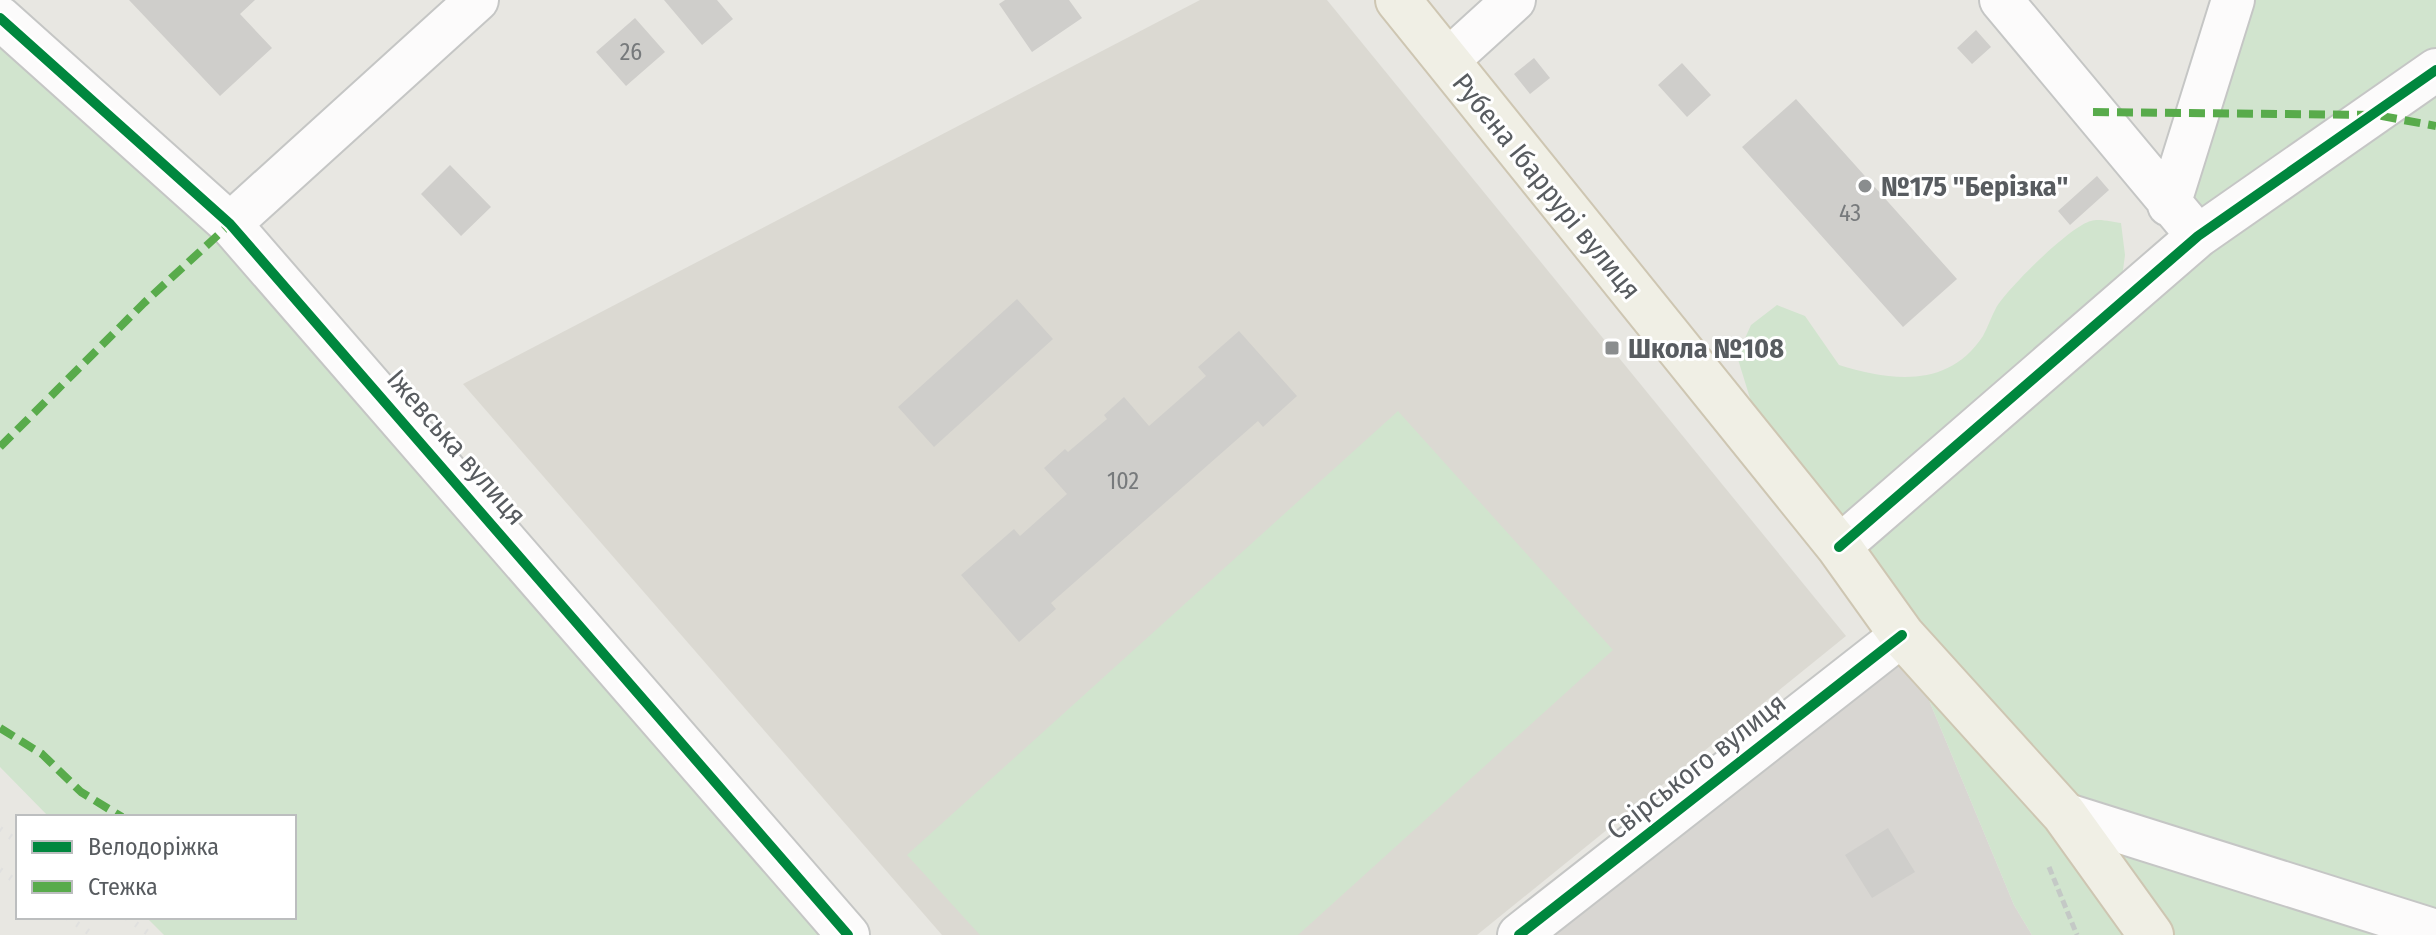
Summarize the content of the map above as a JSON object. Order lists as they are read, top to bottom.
{
  "streets": {
    "main road": ["Рубена Ібаррурі вулиця"],
    "street": ["Іжевська вулиця", "Свірського вулиця"]
  },
  "crossings": [
    ["Рубена Ібаррурі вулиця", "Свірського вулиця"]
  ],
  "places": {
    "other": ["№175 \"Берізка\""],
    "transit": ["Школа №108"]
  },
  "house_numbers": ["26", "43", "102"],
  "legend": ["Велодоріжка", "Стежка"]
}
